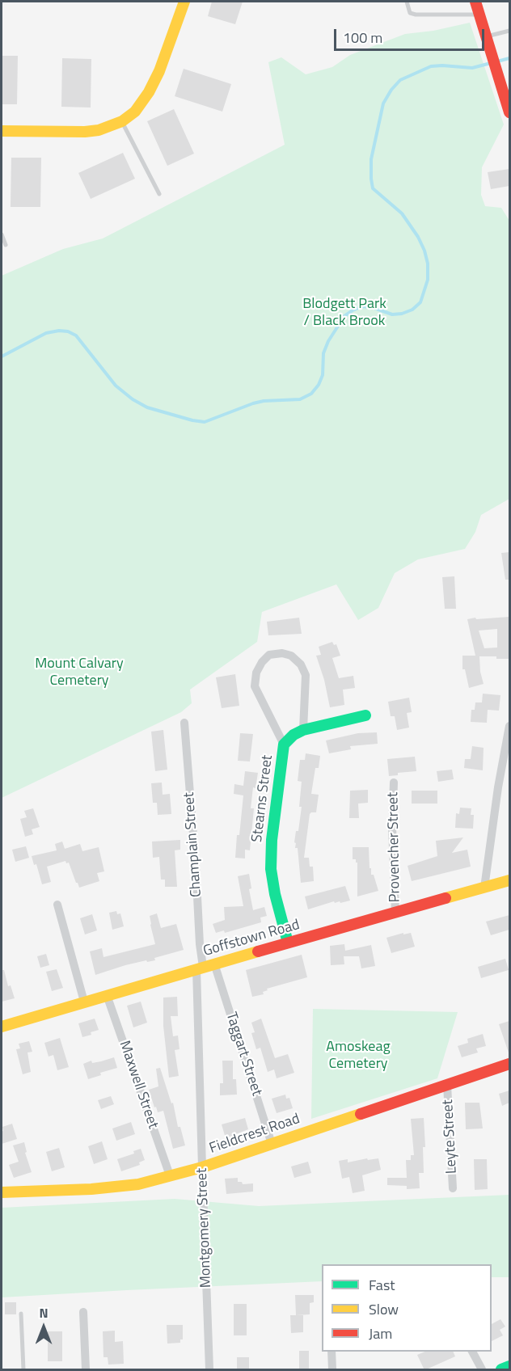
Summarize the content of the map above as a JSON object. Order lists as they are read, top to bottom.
{
  "streets": {
    "street": [
      "Stearns Street",
      "Champlain Street",
      "Provencher Street",
      "Goffstown Road",
      "Taggart Street",
      "Maxwell Street",
      "Fieldcrest Road",
      "Leyte Street",
      "Montgomery Street"
    ]
  },
  "crossings": [
    ["Stearns Street", "Goffstown Road"],
    ["Champlain Street", "Goffstown Road"],
    ["Champlain Street", "Taggart Street"],
    ["Champlain Street", "Montgomery Street"],
    ["Provencher Street", "Goffstown Road"],
    ["Goffstown Road", "Taggart Street"],
    ["Goffstown Road", "Maxwell Street"],
    ["Goffstown Road", "Montgomery Street"],
    ["Taggart Street", "Fieldcrest Road"],
    ["Taggart Street", "Montgomery Street"],
    ["Maxwell Street", "Fieldcrest Road"],
    ["Fieldcrest Road", "Leyte Street"],
    ["Fieldcrest Road", "Montgomery Street"]
  ],
  "parks": ["Blodgett Park / Black Brook", "Mount Calvary Cemetery", "Amoskeag Cemetery"],
  "legend": ["Fast", "Slow", "Jam"],
  "scale_bar": "100 m",
  "north": "top"
}
